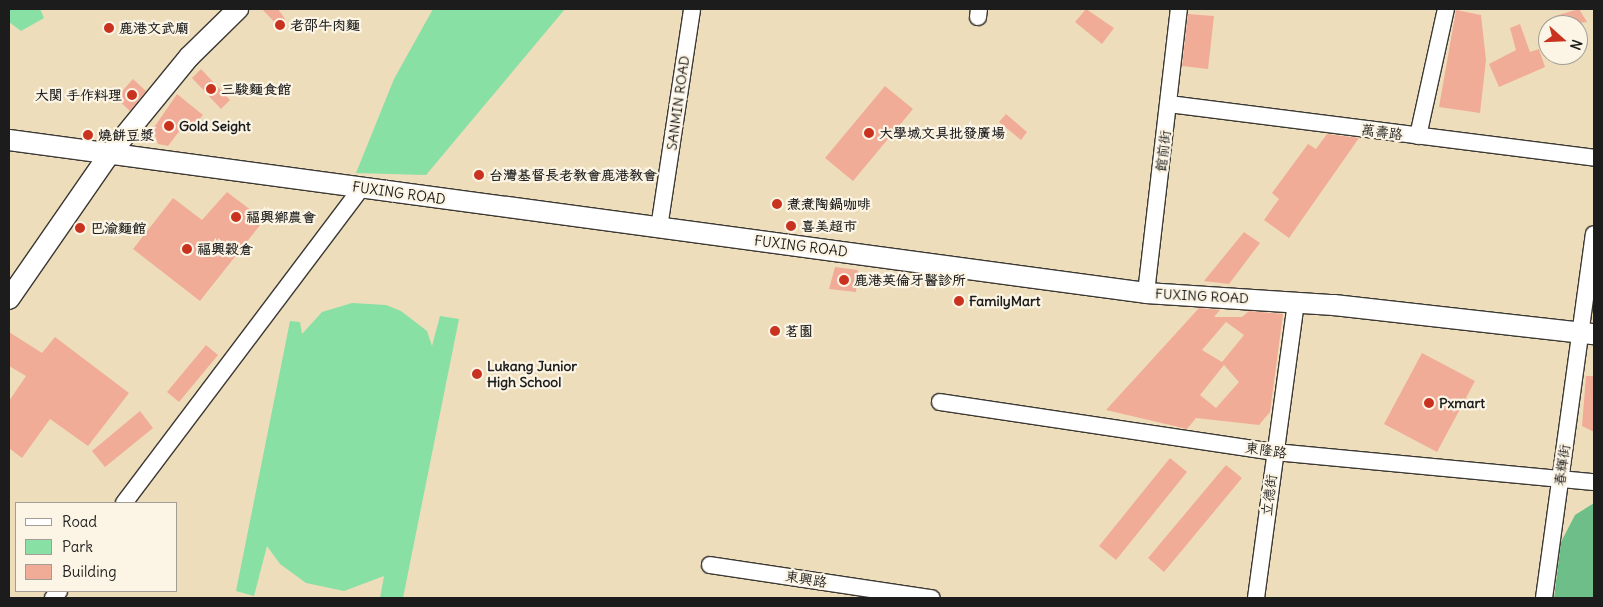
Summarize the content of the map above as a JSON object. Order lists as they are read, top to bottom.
{
  "streets": {
    "street": [
      "SANMIN ROAD",
      "萬壽路",
      "館前街",
      "FUXING ROAD",
      "東隆路",
      "春輝街",
      "立德街",
      "東興路"
    ]
  },
  "crossings": [
    ["SANMIN ROAD", "FUXING ROAD"],
    ["萬壽路", "館前街"],
    ["館前街", "FUXING ROAD"],
    ["FUXING ROAD", "春輝街"],
    ["FUXING ROAD", "立德街"],
    ["東隆路", "春輝街"],
    ["東隆路", "立德街"]
  ],
  "places": [
    "老邵牛肉麵",
    "鹿港文武廟",
    "三駿麵食館",
    "大関 手作料理",
    "Gold Seight",
    "大學城文具批發廣場",
    "燒餅豆漿",
    "台灣基督長老教會鹿港教會",
    "煮煮陶鍋咖啡",
    "福興鄉農會",
    "喜美超市",
    "巴渝麵館",
    "福興穀倉",
    "鹿港英倫牙醫診所",
    "FamilyMart",
    "茗園",
    "Lukang Junior High School",
    "Pxmart"
  ],
  "legend": ["Road", "Park", "Building"],
  "north": "right"
}
